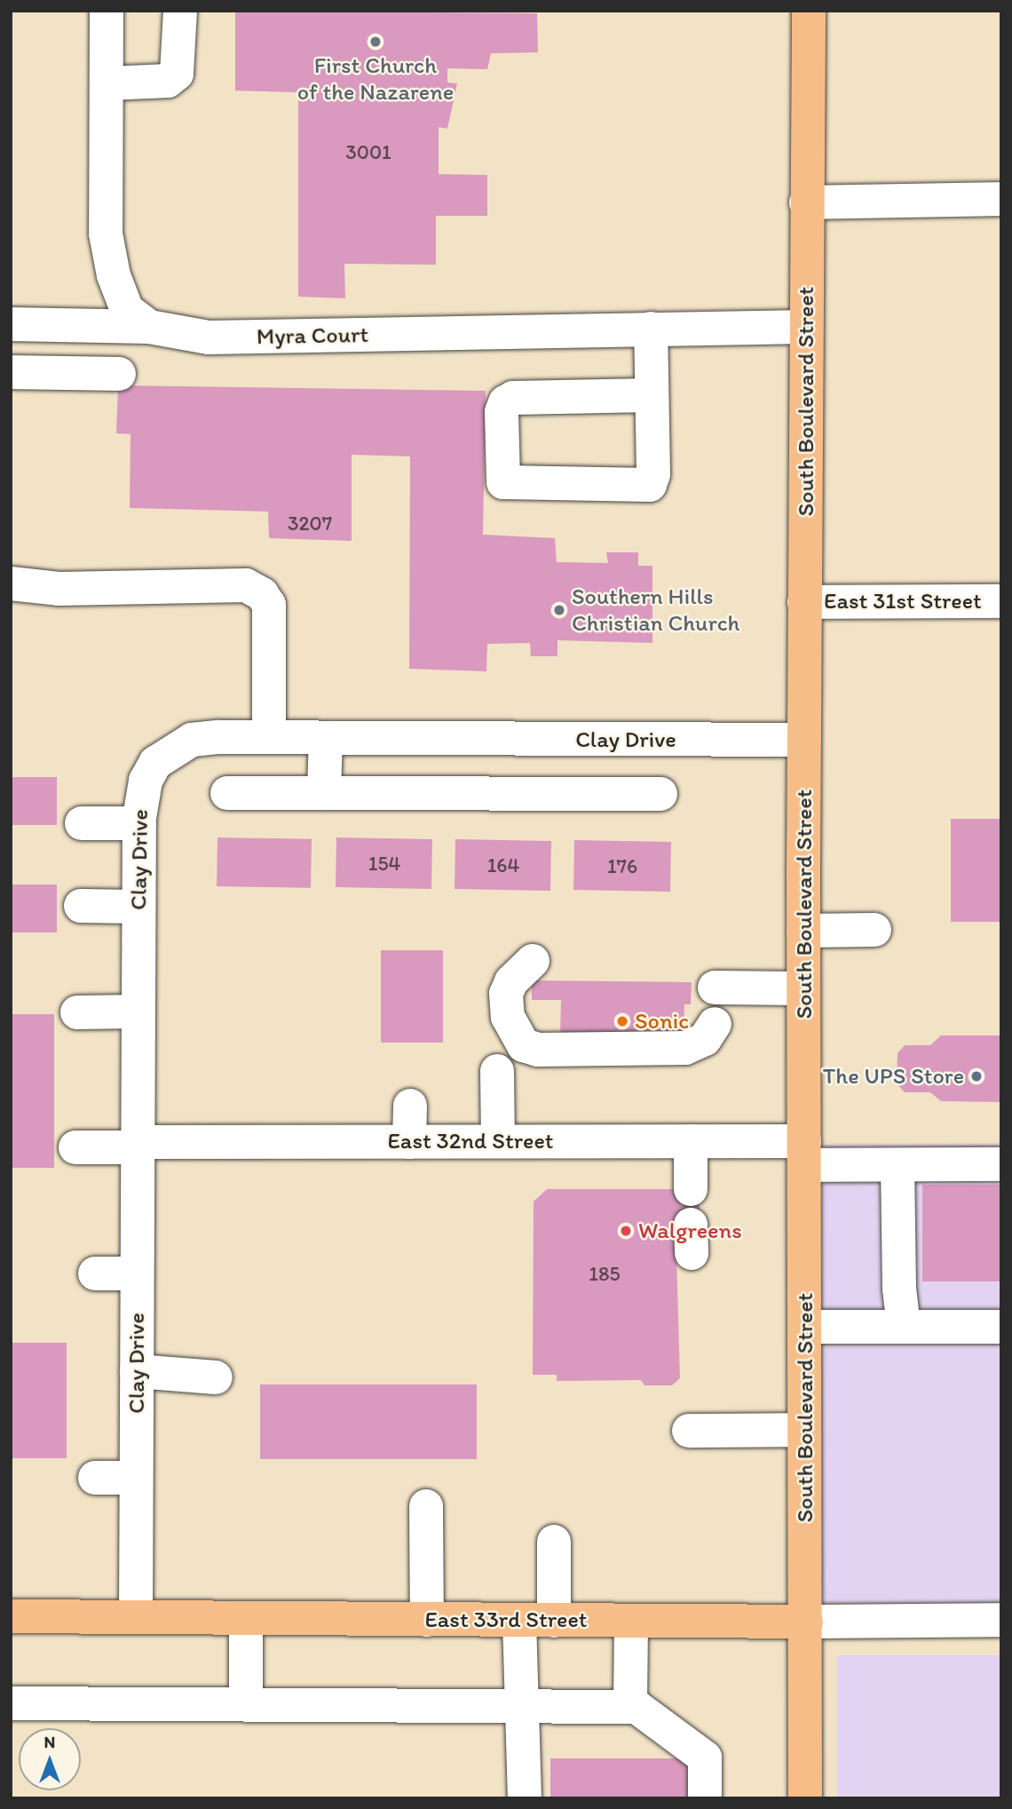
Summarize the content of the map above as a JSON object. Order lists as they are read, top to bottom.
{
  "streets": {
    "main road": ["South Boulevard Street", "East 33rd Street"],
    "street": [
      "Myra Court",
      "East 31st Street",
      "Clay Drive",
      "East 32nd Street"
    ]
  },
  "crossings": [
    ["Myra Court", "South Boulevard Street"],
    ["South Boulevard Street", "East 31st Street"],
    ["South Boulevard Street", "Clay Drive"],
    ["South Boulevard Street", "East 32nd Street"],
    ["South Boulevard Street", "East 33rd Street"],
    ["Clay Drive", "East 32nd Street"],
    ["Clay Drive", "East 33rd Street"]
  ],
  "places": [
    "First Church of the Nazarene",
    "Southern Hills Christian Church",
    "Sonic",
    "The UPS Store",
    "Walgreens"
  ],
  "house_numbers": [
    "3001",
    "3207",
    "154",
    "164",
    "176",
    "185"
  ],
  "north": "top"
}
